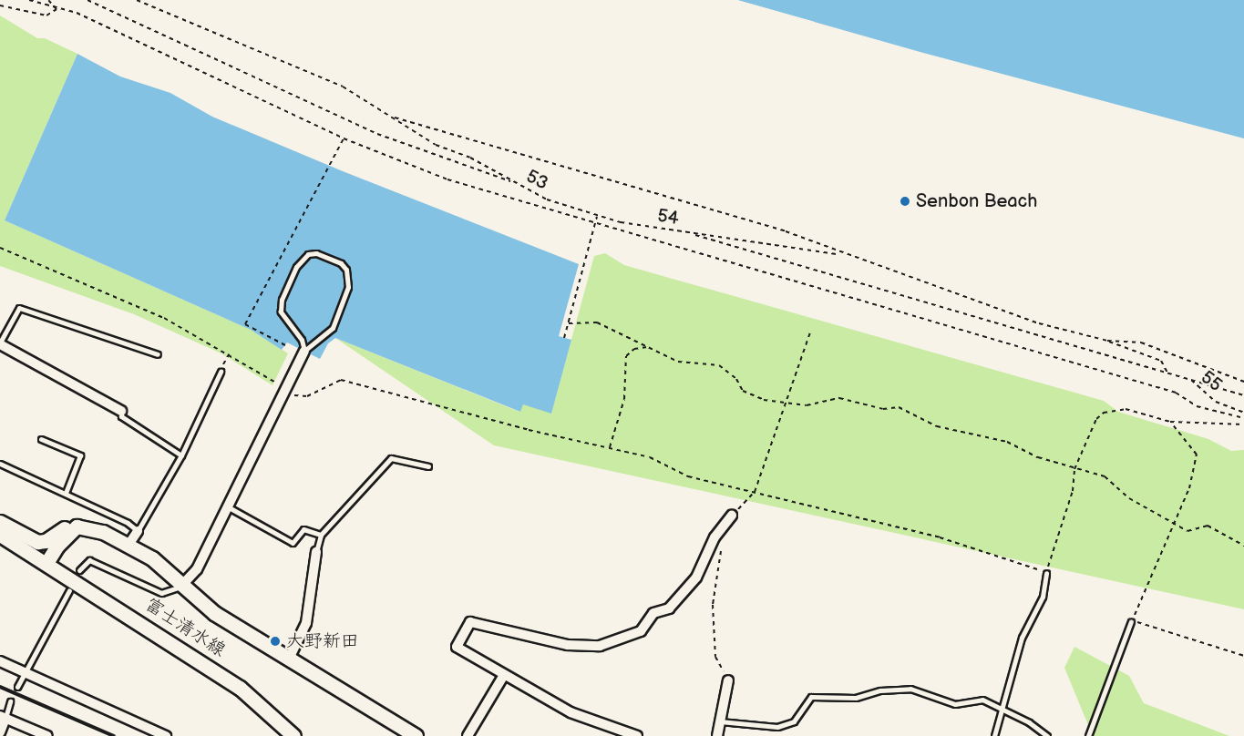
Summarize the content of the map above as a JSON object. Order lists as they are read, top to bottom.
{
  "streets": {
    "main road": ["富士清水線"],
    "path": ["53", "54", "55"]
  },
  "crossings": [
    ["53", "54"]
  ],
  "places": ["Senbon Beach", "大野新田"]
}
